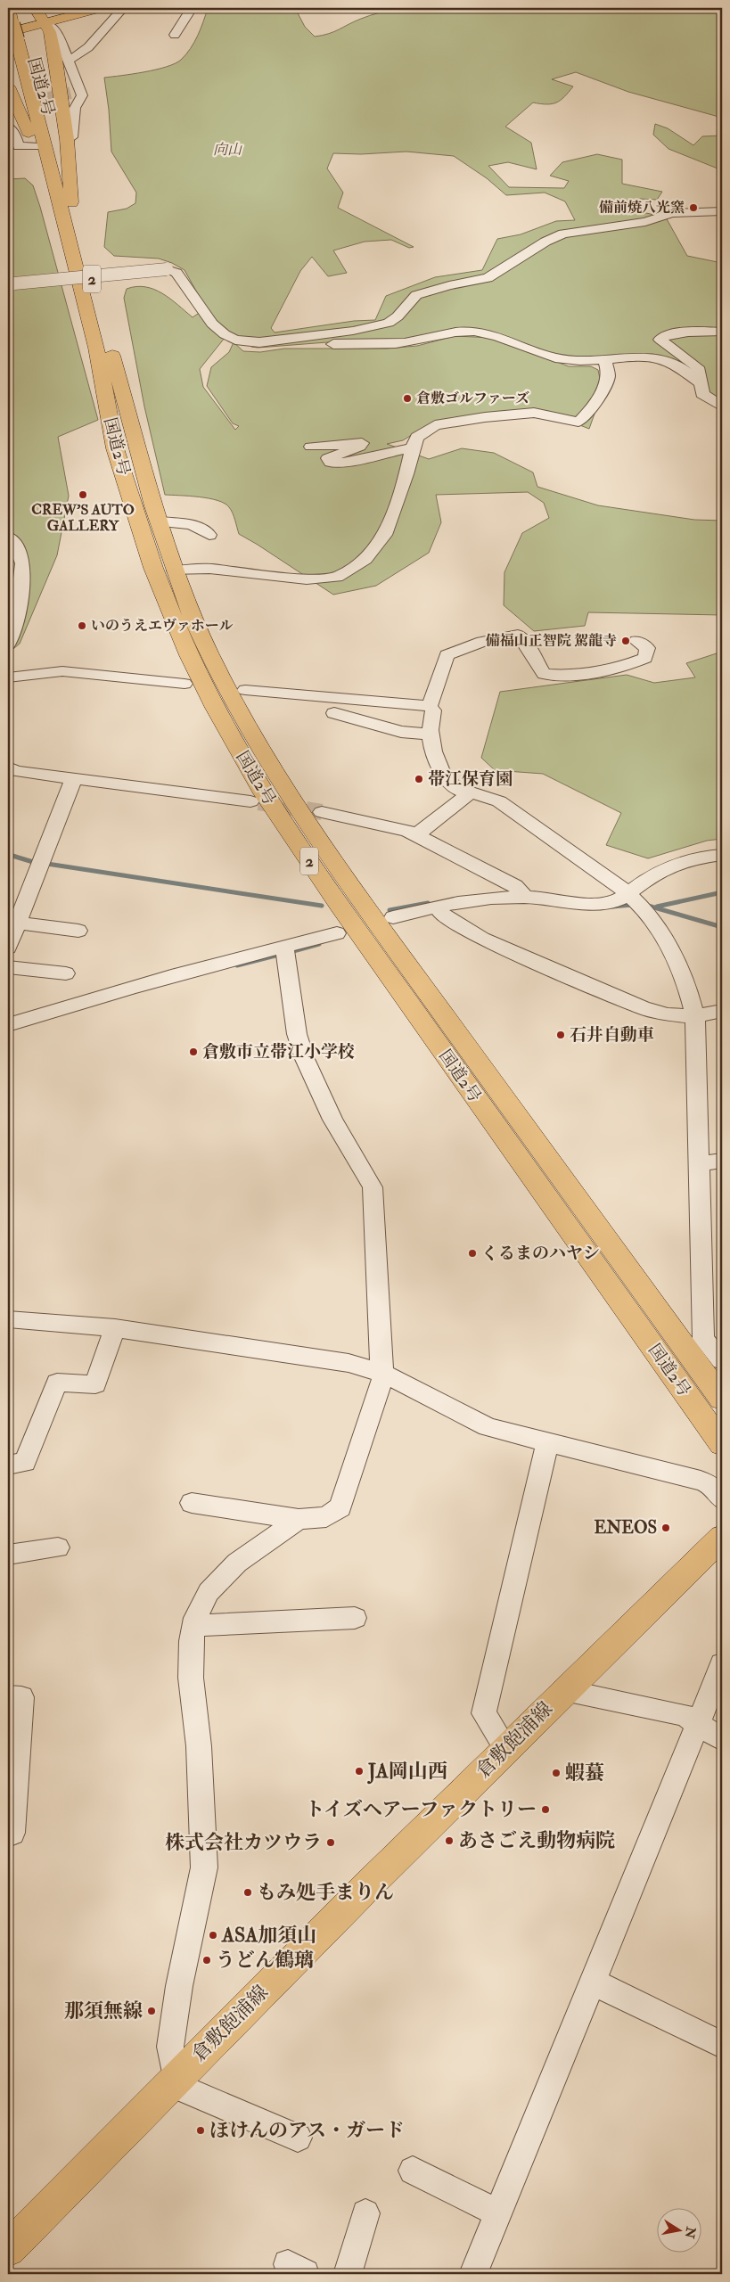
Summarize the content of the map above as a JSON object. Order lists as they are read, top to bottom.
{
  "streets": {
    "main road": ["国道2号", "2", "倉敷飽浦線"]
  },
  "crossings": [
    ["国道2号", "2"]
  ],
  "parks": ["向山"],
  "places": [
    "備前焼八光窯",
    "倉敷ゴルファーズ",
    "CREW'S AUTO GALLERY",
    "いのうえエヴァホール",
    "備福山正智院 駕龍寺",
    "帯江保育園",
    "石井自動車",
    "倉敷市立帯江小学校",
    "くるまのハヤシ",
    "ENEOS",
    "JA岡山西",
    "蝦蟇",
    "トイズヘアーファクトリー",
    "あさごえ動物病院",
    "株式会社カツウラ",
    "もみ処手まりん",
    "ASA加須山",
    "うどん鶴璃",
    "那須無線",
    "ほけんのアス・ガード"
  ],
  "north": "right"
}
